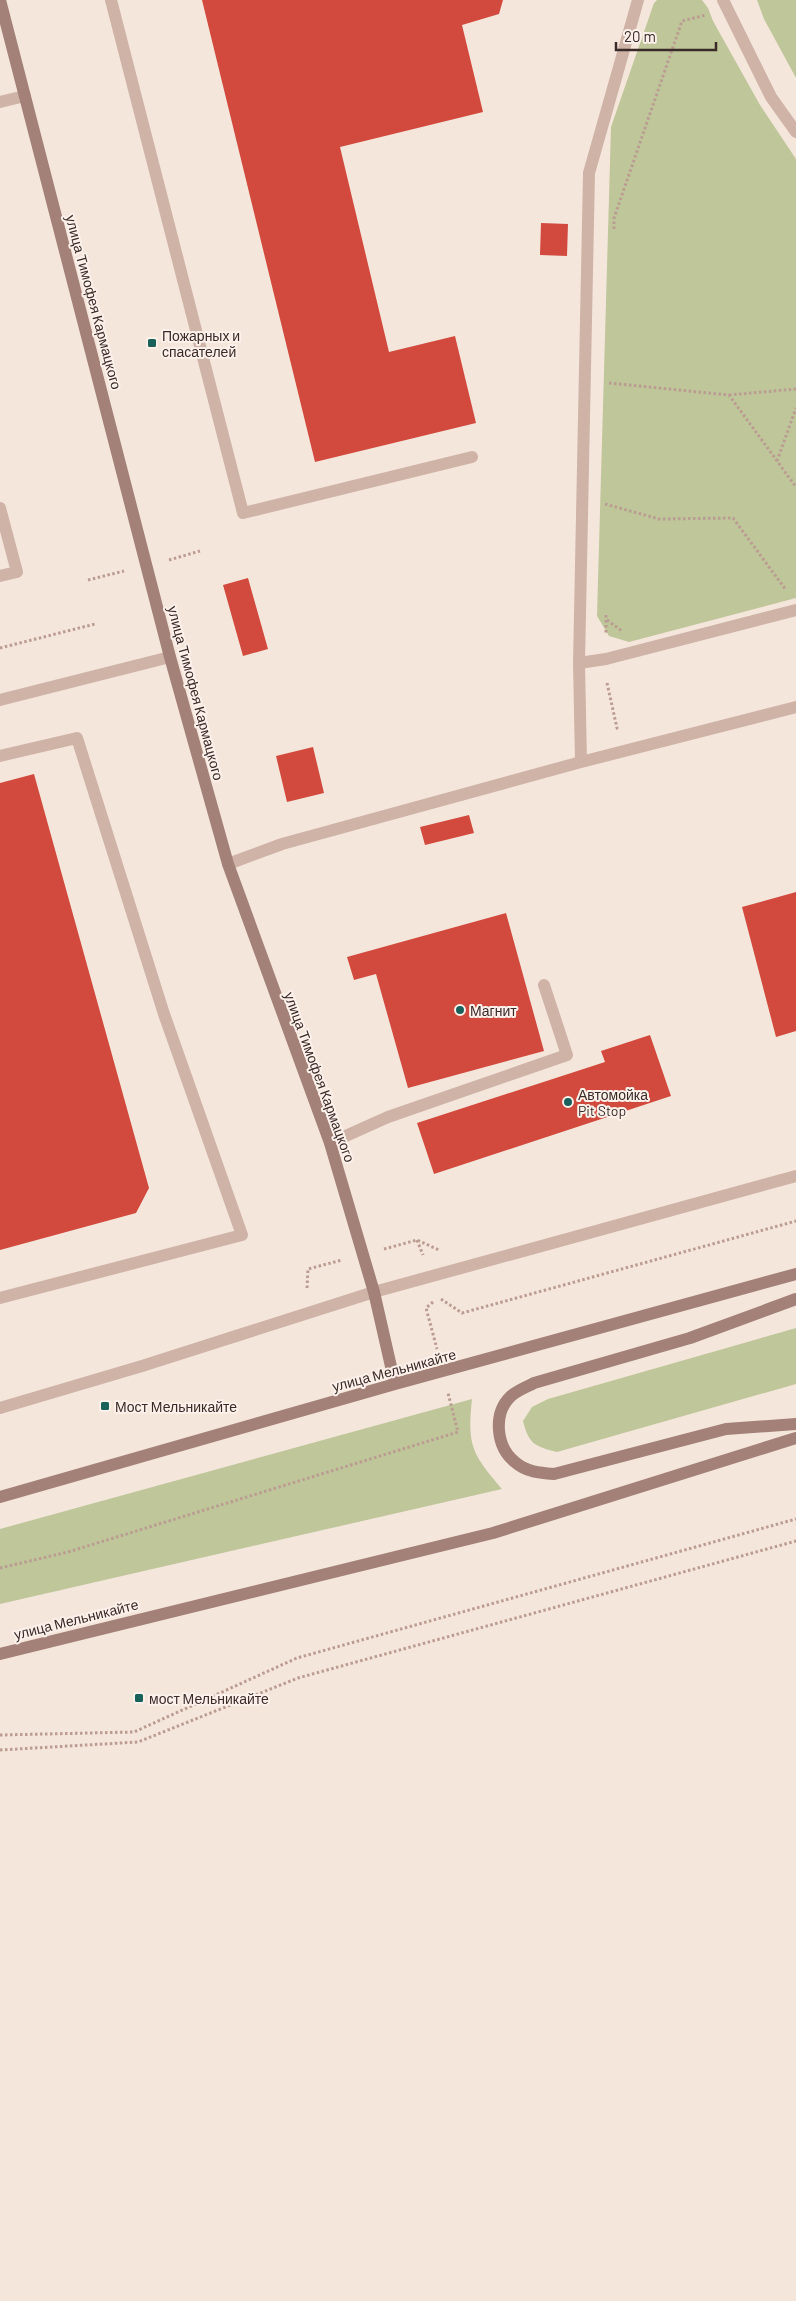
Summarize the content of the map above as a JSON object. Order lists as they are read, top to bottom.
{
  "streets": {
    "main road": ["улица Тимофея Кармацкого", "улица Мельникайте"]
  },
  "crossings": [
    ["улица Тимофея Кармацкого", "улица Мельникайте"]
  ],
  "places": {
    "transit": ["Пожарных и спасателей", "Мост Мельникайте", "мост Мельникайте"],
    "other": ["Магнит", "Автомойка Pit Stop"]
  },
  "scale_bar": "20 m"
}
